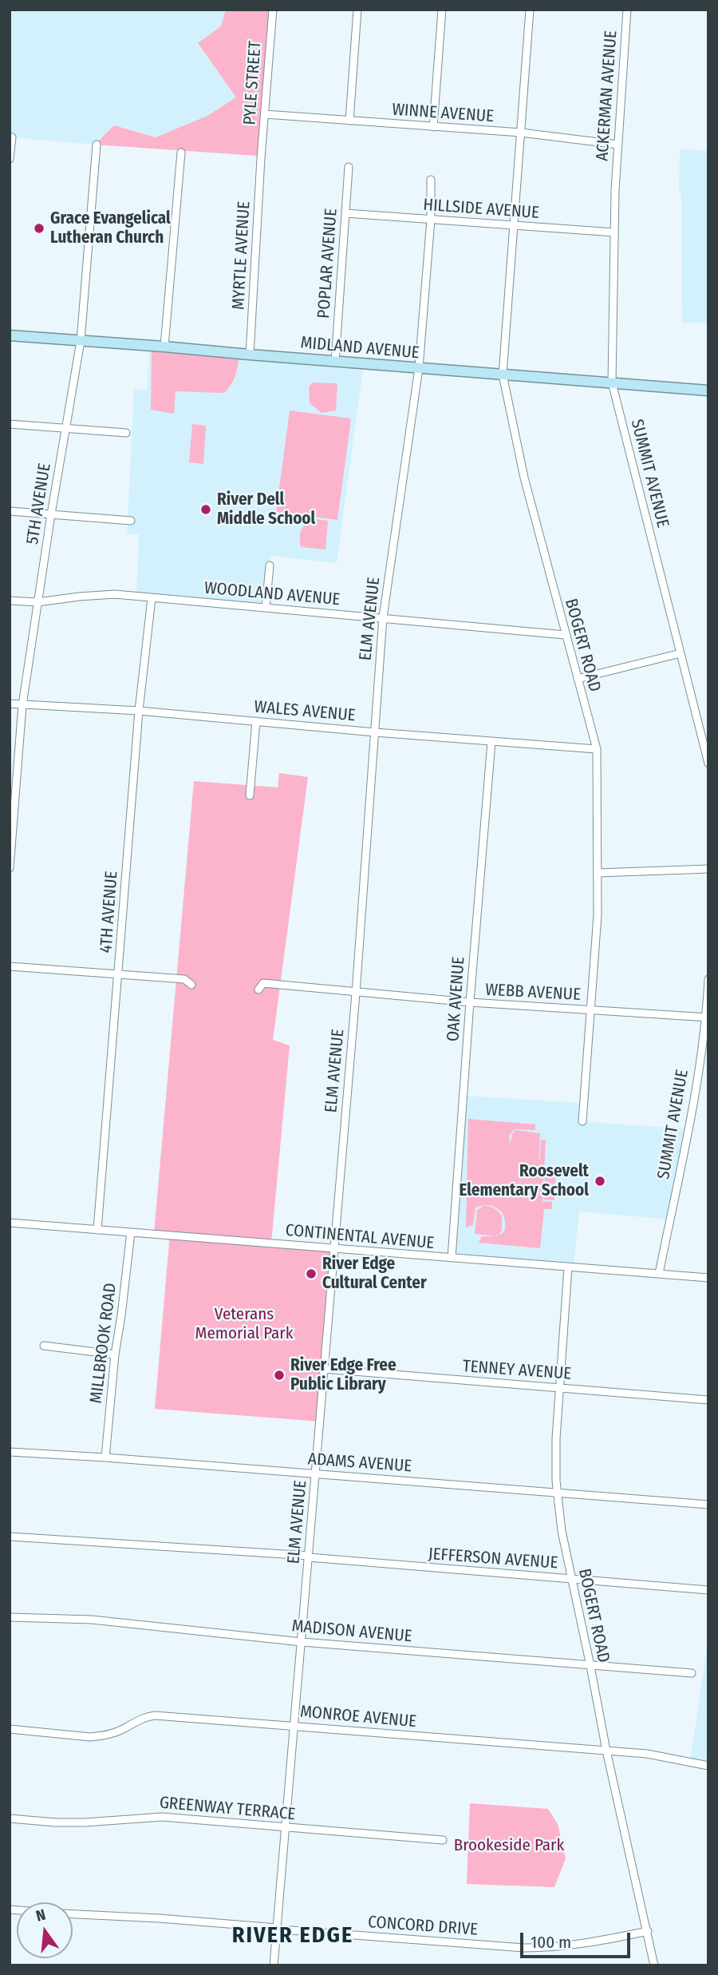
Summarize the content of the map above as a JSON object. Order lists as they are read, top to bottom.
{
  "streets": {
    "street": [
      "PYLE STREET",
      "ACKERMAN AVENUE",
      "WINNE AVENUE",
      "HILLSIDE AVENUE",
      "MYRTLE AVENUE",
      "POPLAR AVENUE",
      "MIDLAND AVENUE",
      "SUMMIT AVENUE",
      "5TH AVENUE",
      "WOODLAND AVENUE",
      "ELM AVENUE",
      "BOGERT ROAD",
      "WALES AVENUE",
      "4TH AVENUE",
      "WEBB AVENUE",
      "OAK AVENUE",
      "CONTINENTAL AVENUE",
      "MILLBROOK ROAD",
      "TENNEY AVENUE",
      "ADAMS AVENUE",
      "JEFFERSON AVENUE",
      "MADISON AVENUE",
      "MONROE AVENUE",
      "GREENWAY TERRACE",
      "CONCORD DRIVE"
    ]
  },
  "crossings": [
    ["PYLE STREET", "WINNE AVENUE"],
    ["PYLE STREET", "MYRTLE AVENUE"],
    ["ACKERMAN AVENUE", "WINNE AVENUE"],
    ["ACKERMAN AVENUE", "SUMMIT AVENUE"],
    ["WINNE AVENUE", "BOGERT ROAD"],
    ["HILLSIDE AVENUE", "POPLAR AVENUE"],
    ["HILLSIDE AVENUE", "SUMMIT AVENUE"],
    ["HILLSIDE AVENUE", "ELM AVENUE"],
    ["HILLSIDE AVENUE", "BOGERT ROAD"],
    ["MYRTLE AVENUE", "MIDLAND AVENUE"],
    ["POPLAR AVENUE", "MIDLAND AVENUE"],
    ["MIDLAND AVENUE", "SUMMIT AVENUE"],
    ["MIDLAND AVENUE", "5TH AVENUE"],
    ["MIDLAND AVENUE", "ELM AVENUE"],
    ["MIDLAND AVENUE", "BOGERT ROAD"],
    ["SUMMIT AVENUE", "WEBB AVENUE"],
    ["SUMMIT AVENUE", "CONTINENTAL AVENUE"],
    ["5TH AVENUE", "WOODLAND AVENUE"],
    ["5TH AVENUE", "WALES AVENUE"],
    ["WOODLAND AVENUE", "ELM AVENUE"],
    ["WOODLAND AVENUE", "BOGERT ROAD"],
    ["WOODLAND AVENUE", "4TH AVENUE"],
    ["ELM AVENUE", "WALES AVENUE"],
    ["ELM AVENUE", "WEBB AVENUE"],
    ["ELM AVENUE", "CONTINENTAL AVENUE"],
    ["ELM AVENUE", "TENNEY AVENUE"],
    ["ELM AVENUE", "ADAMS AVENUE"],
    ["ELM AVENUE", "JEFFERSON AVENUE"],
    ["ELM AVENUE", "MADISON AVENUE"],
    ["ELM AVENUE", "MONROE AVENUE"],
    ["ELM AVENUE", "GREENWAY TERRACE"],
    ["ELM AVENUE", "CONCORD DRIVE"],
    ["BOGERT ROAD", "WALES AVENUE"],
    ["BOGERT ROAD", "WEBB AVENUE"],
    ["BOGERT ROAD", "CONTINENTAL AVENUE"],
    ["BOGERT ROAD", "TENNEY AVENUE"],
    ["BOGERT ROAD", "ADAMS AVENUE"],
    ["BOGERT ROAD", "JEFFERSON AVENUE"],
    ["BOGERT ROAD", "MADISON AVENUE"],
    ["BOGERT ROAD", "MONROE AVENUE"],
    ["BOGERT ROAD", "CONCORD DRIVE"],
    ["WALES AVENUE", "4TH AVENUE"],
    ["WALES AVENUE", "OAK AVENUE"],
    ["4TH AVENUE", "CONTINENTAL AVENUE"],
    ["WEBB AVENUE", "OAK AVENUE"],
    ["OAK AVENUE", "CONTINENTAL AVENUE"],
    ["CONTINENTAL AVENUE", "MILLBROOK ROAD"],
    ["MILLBROOK ROAD", "ADAMS AVENUE"]
  ],
  "districts": ["RIVER EDGE"],
  "parks": ["Veterans Memorial Park", "Brookeside Park"],
  "places": [
    "Grace Evangelical Lutheran Church",
    "River Dell Middle School",
    "Roosevelt Elementary School",
    "River Edge Cultural Center",
    "River Edge Free Public Library"
  ],
  "scale_bar": "100 m",
  "north": "top"
}
